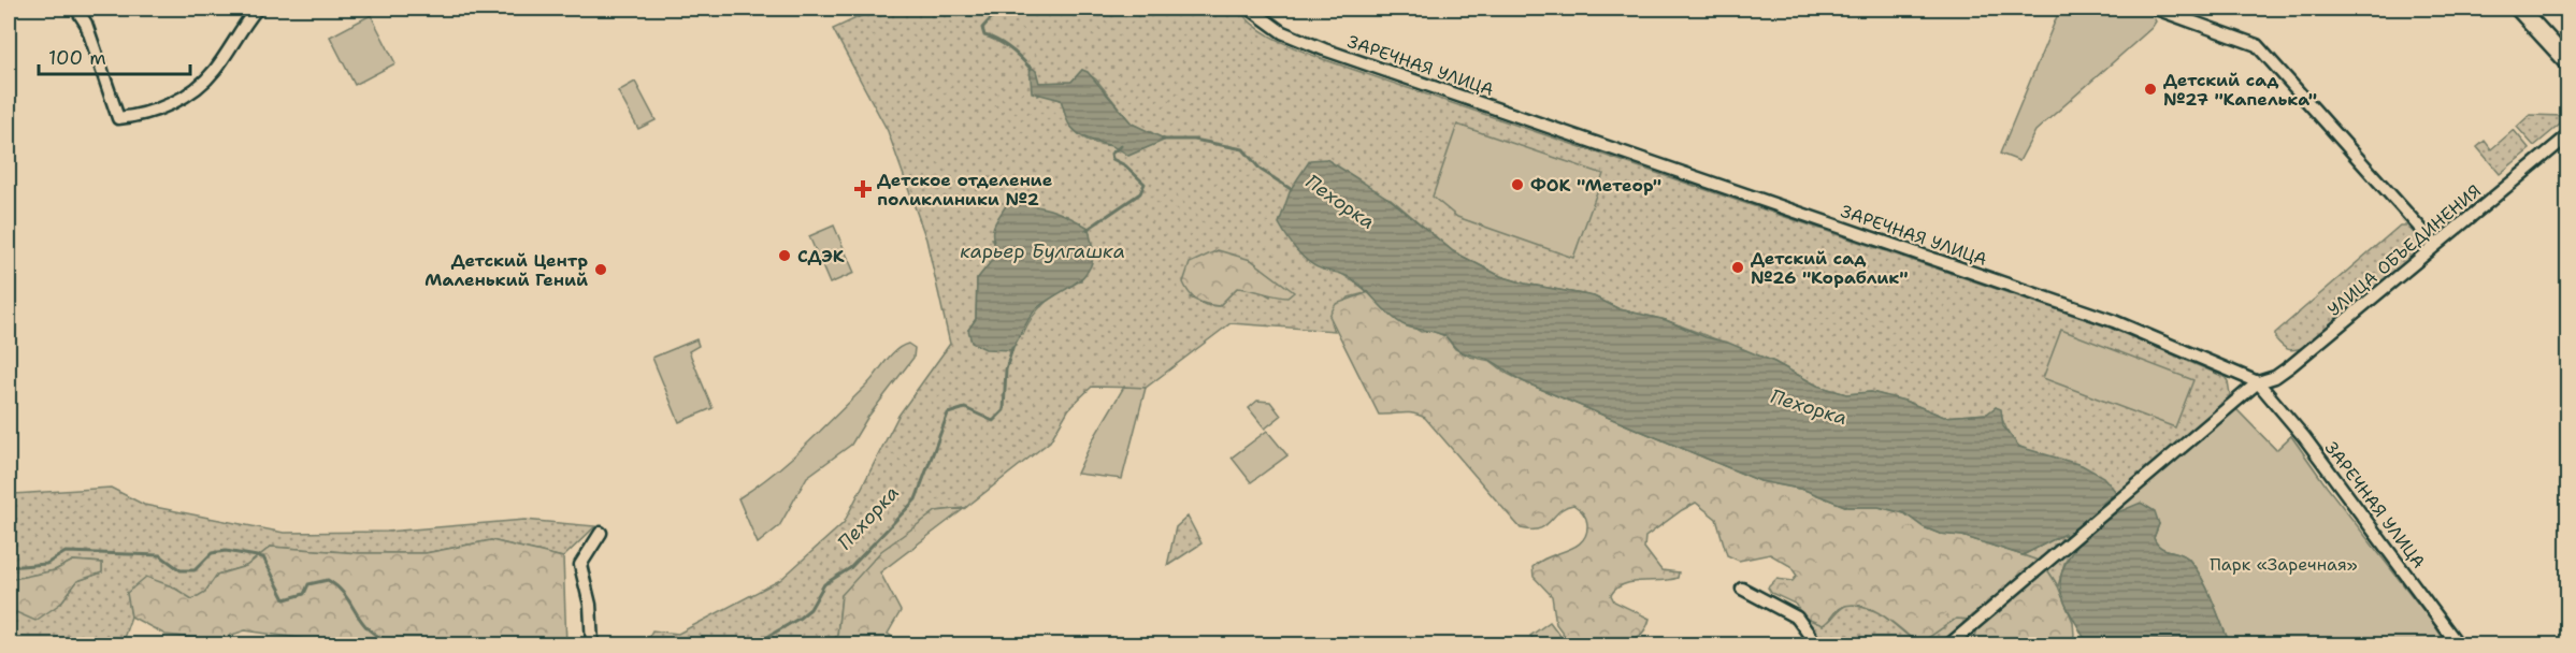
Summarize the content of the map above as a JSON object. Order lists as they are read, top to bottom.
{
  "streets": {
    "street": ["ЗАРЕЧНАЯ УЛИЦА", "УЛИЦА ОБЪЕДИНЕНИЯ"]
  },
  "crossings": [
    ["ЗАРЕЧНАЯ УЛИЦА", "УЛИЦА ОБЪЕДИНЕНИЯ"]
  ],
  "water": ["Пехорка", "карьер Булгашка"],
  "parks": ["Парк «Заречная»"],
  "places": {
    "other": [
      "Детский сад №27 \"Капелька\"",
      "ФОК \"Метеор\"",
      "СДЭК",
      "Детский сад №26 \"Кораблик\"",
      "Детский Центр Маленький Гений"
    ],
    "health": ["Детское отделение поликлиники №2"]
  },
  "scale_bar": "100 m"
}
